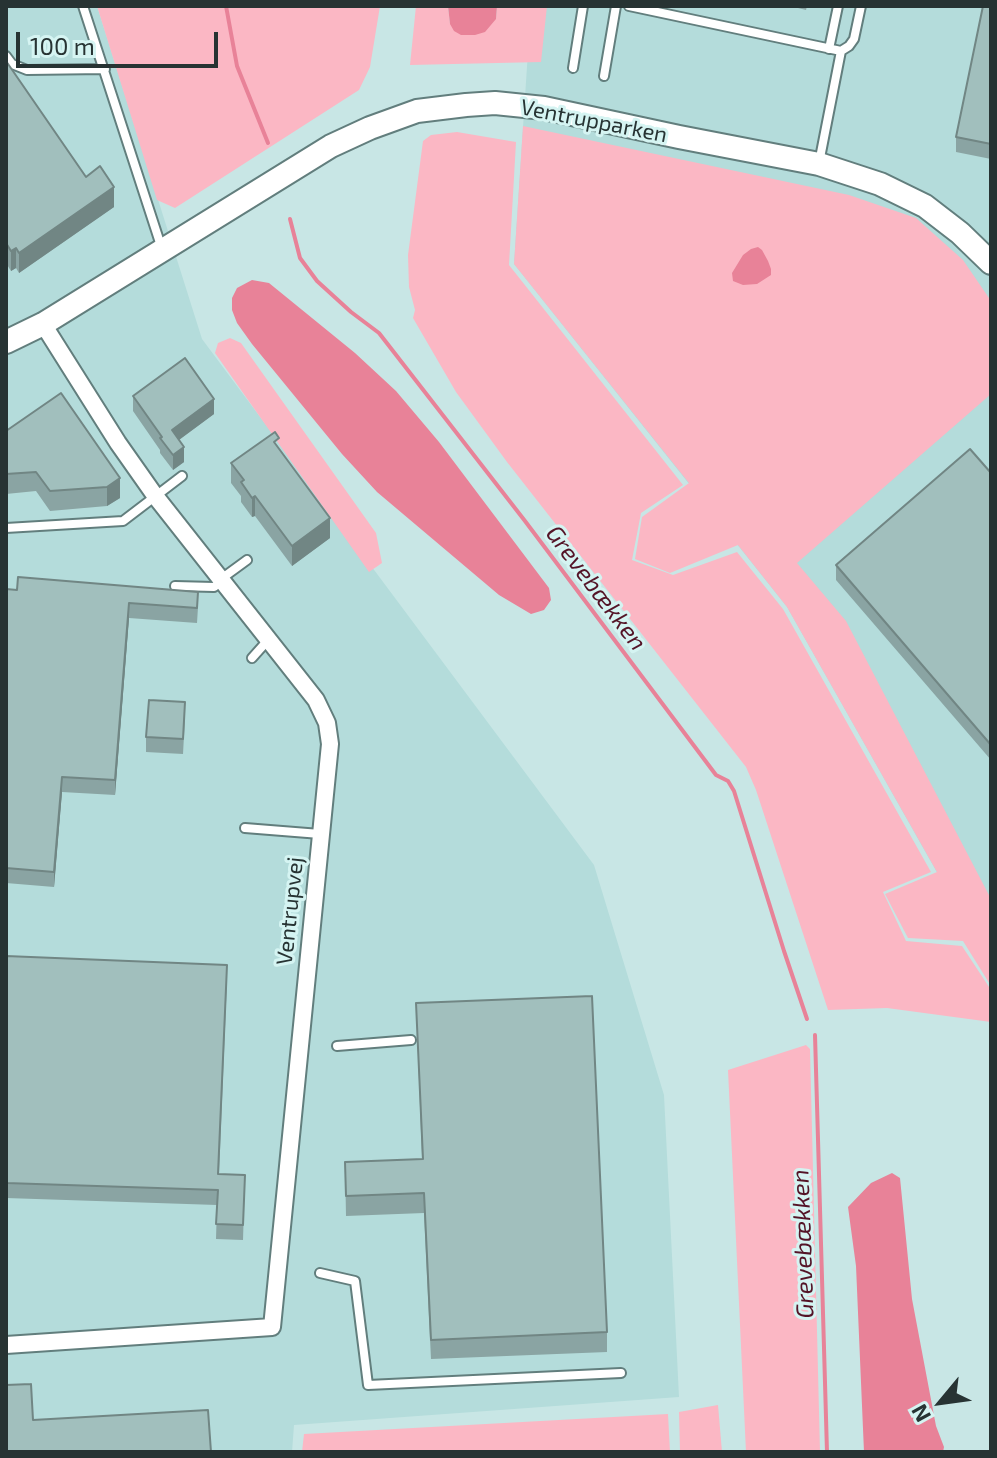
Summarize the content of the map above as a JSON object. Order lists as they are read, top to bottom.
{
  "streets": {
    "street": ["Ventrupparken", "Ventrupvej"]
  },
  "crossings": [
    ["Ventrupparken", "Ventrupvej"]
  ],
  "water": ["Grevebækken"],
  "scale_bar": "100 m",
  "north": "bottom left"
}
